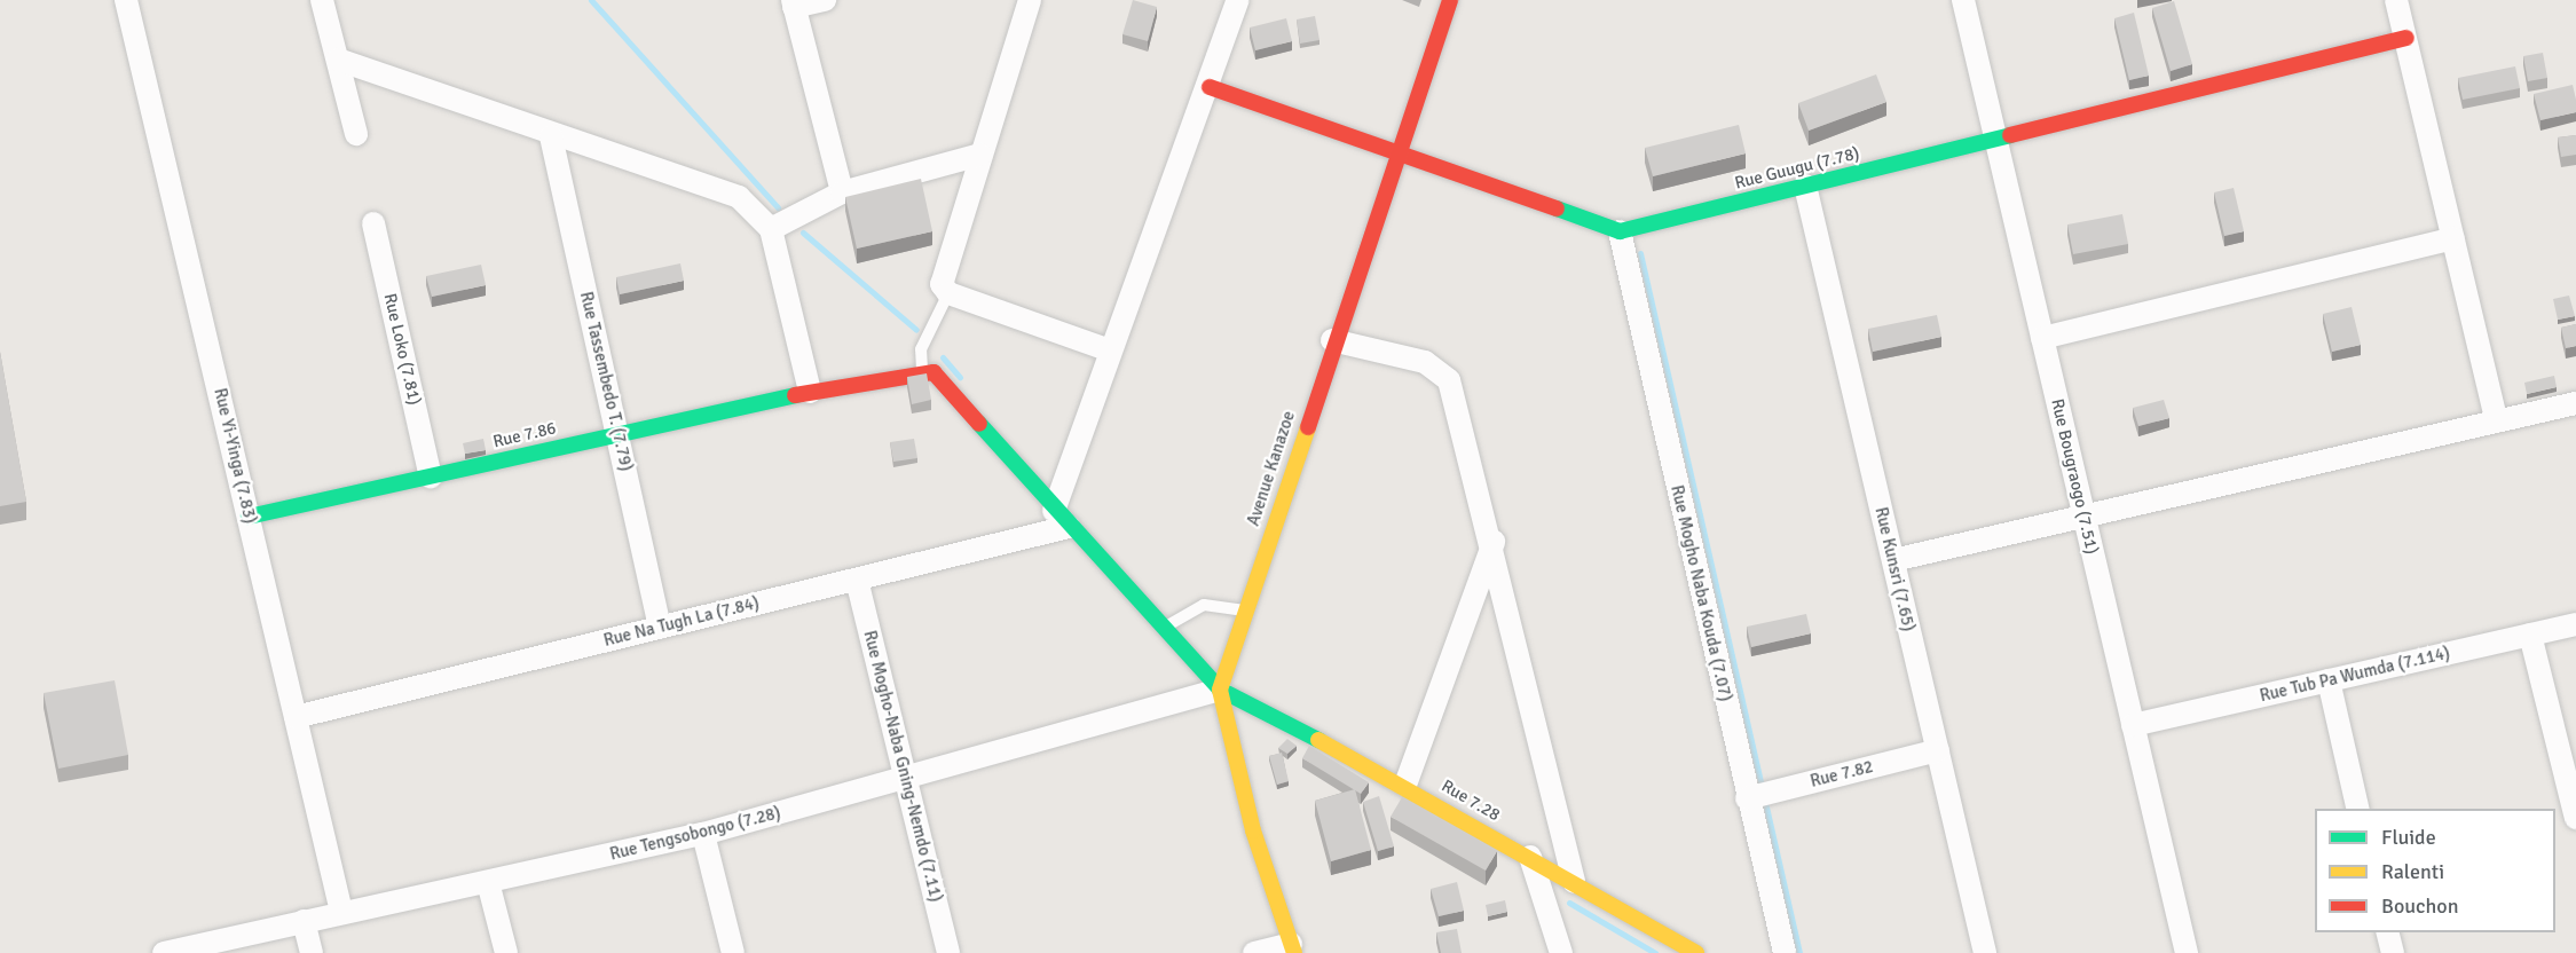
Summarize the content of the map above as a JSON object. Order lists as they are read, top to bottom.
{
  "streets": {
    "street": [
      "Rue Guugu (7.78)",
      "Rue Loko (7.81)",
      "Rue Tassembedo T. (7.79)",
      "Rue 7.86",
      "Rue Yi-Yinga (7.83)",
      "Avenue Kanazoe",
      "Rue Bougraogo (7.51)",
      "Rue Kunsri (7.65)",
      "Rue Mogho Naba Kouda (7.07)",
      "Rue Na Tugh La (7.84)",
      "Rue Tub Pa Wumda (7.114)",
      "Rue Mogho-Naba Gning-Nemdo (7.11)",
      "Rue 7.82",
      "Rue 7.28",
      "Rue Tengsobongo (7.28)"
    ]
  },
  "crossings": [
    ["Rue Guugu (7.78)", "Rue Bougraogo (7.51)"],
    ["Rue Guugu (7.78)", "Rue Kunsri (7.65)"],
    ["Rue Guugu (7.78)", "Rue Mogho Naba Kouda (7.07)"],
    ["Rue Loko (7.81)", "Rue 7.86"],
    ["Rue Tassembedo T. (7.79)", "Rue 7.86"],
    ["Rue Tassembedo T. (7.79)", "Rue Na Tugh La (7.84)"],
    ["Rue 7.86", "Rue Yi-Yinga (7.83)"],
    ["Rue Yi-Yinga (7.83)", "Rue Na Tugh La (7.84)"],
    ["Rue Yi-Yinga (7.83)", "Rue Tengsobongo (7.28)"],
    ["Avenue Kanazoe", "Rue 7.28"],
    ["Avenue Kanazoe", "Rue Tengsobongo (7.28)"],
    ["Rue Bougraogo (7.51)", "Rue Tub Pa Wumda (7.114)"],
    ["Rue Kunsri (7.65)", "Rue 7.82"],
    ["Rue Mogho Naba Kouda (7.07)", "Rue 7.82"],
    ["Rue Na Tugh La (7.84)", "Rue Mogho-Naba Gning-Nemdo (7.11)"],
    ["Rue Mogho-Naba Gning-Nemdo (7.11)", "Rue Tengsobongo (7.28)"],
    ["Rue 7.28", "Rue Tengsobongo (7.28)"]
  ],
  "legend": ["Fluide", "Ralenti", "Bouchon"]
}
